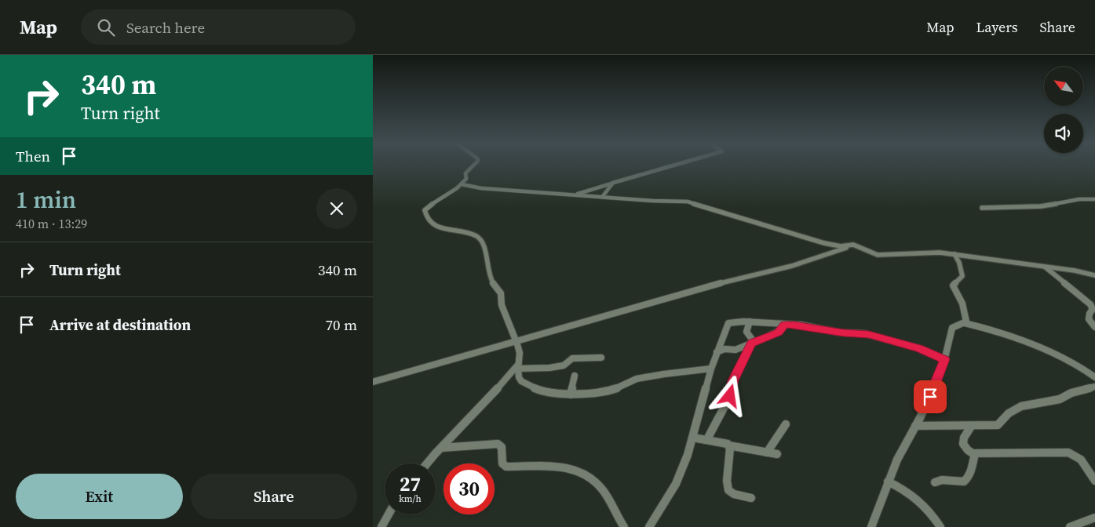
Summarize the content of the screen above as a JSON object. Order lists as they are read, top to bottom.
{
  "north": "top left",
  "page": {
    "header": "Map",
    "search": "Search here",
    "nav": ["Map", "Layers", "Share"],
    "turn": ["340 m", "Turn right"],
    "then": "Then",
    "heading": ["1 min", "410 m · 13:29"],
    "list": [
      {
        "name": "Turn right",
        "value": "340 m"
      },
      {
        "name": "Arrive at destination",
        "value": "70 m"
      }
    ],
    "speed": "27 km/h",
    "limit": "30",
    "buttons": ["Exit", "Share"]
  }
}
